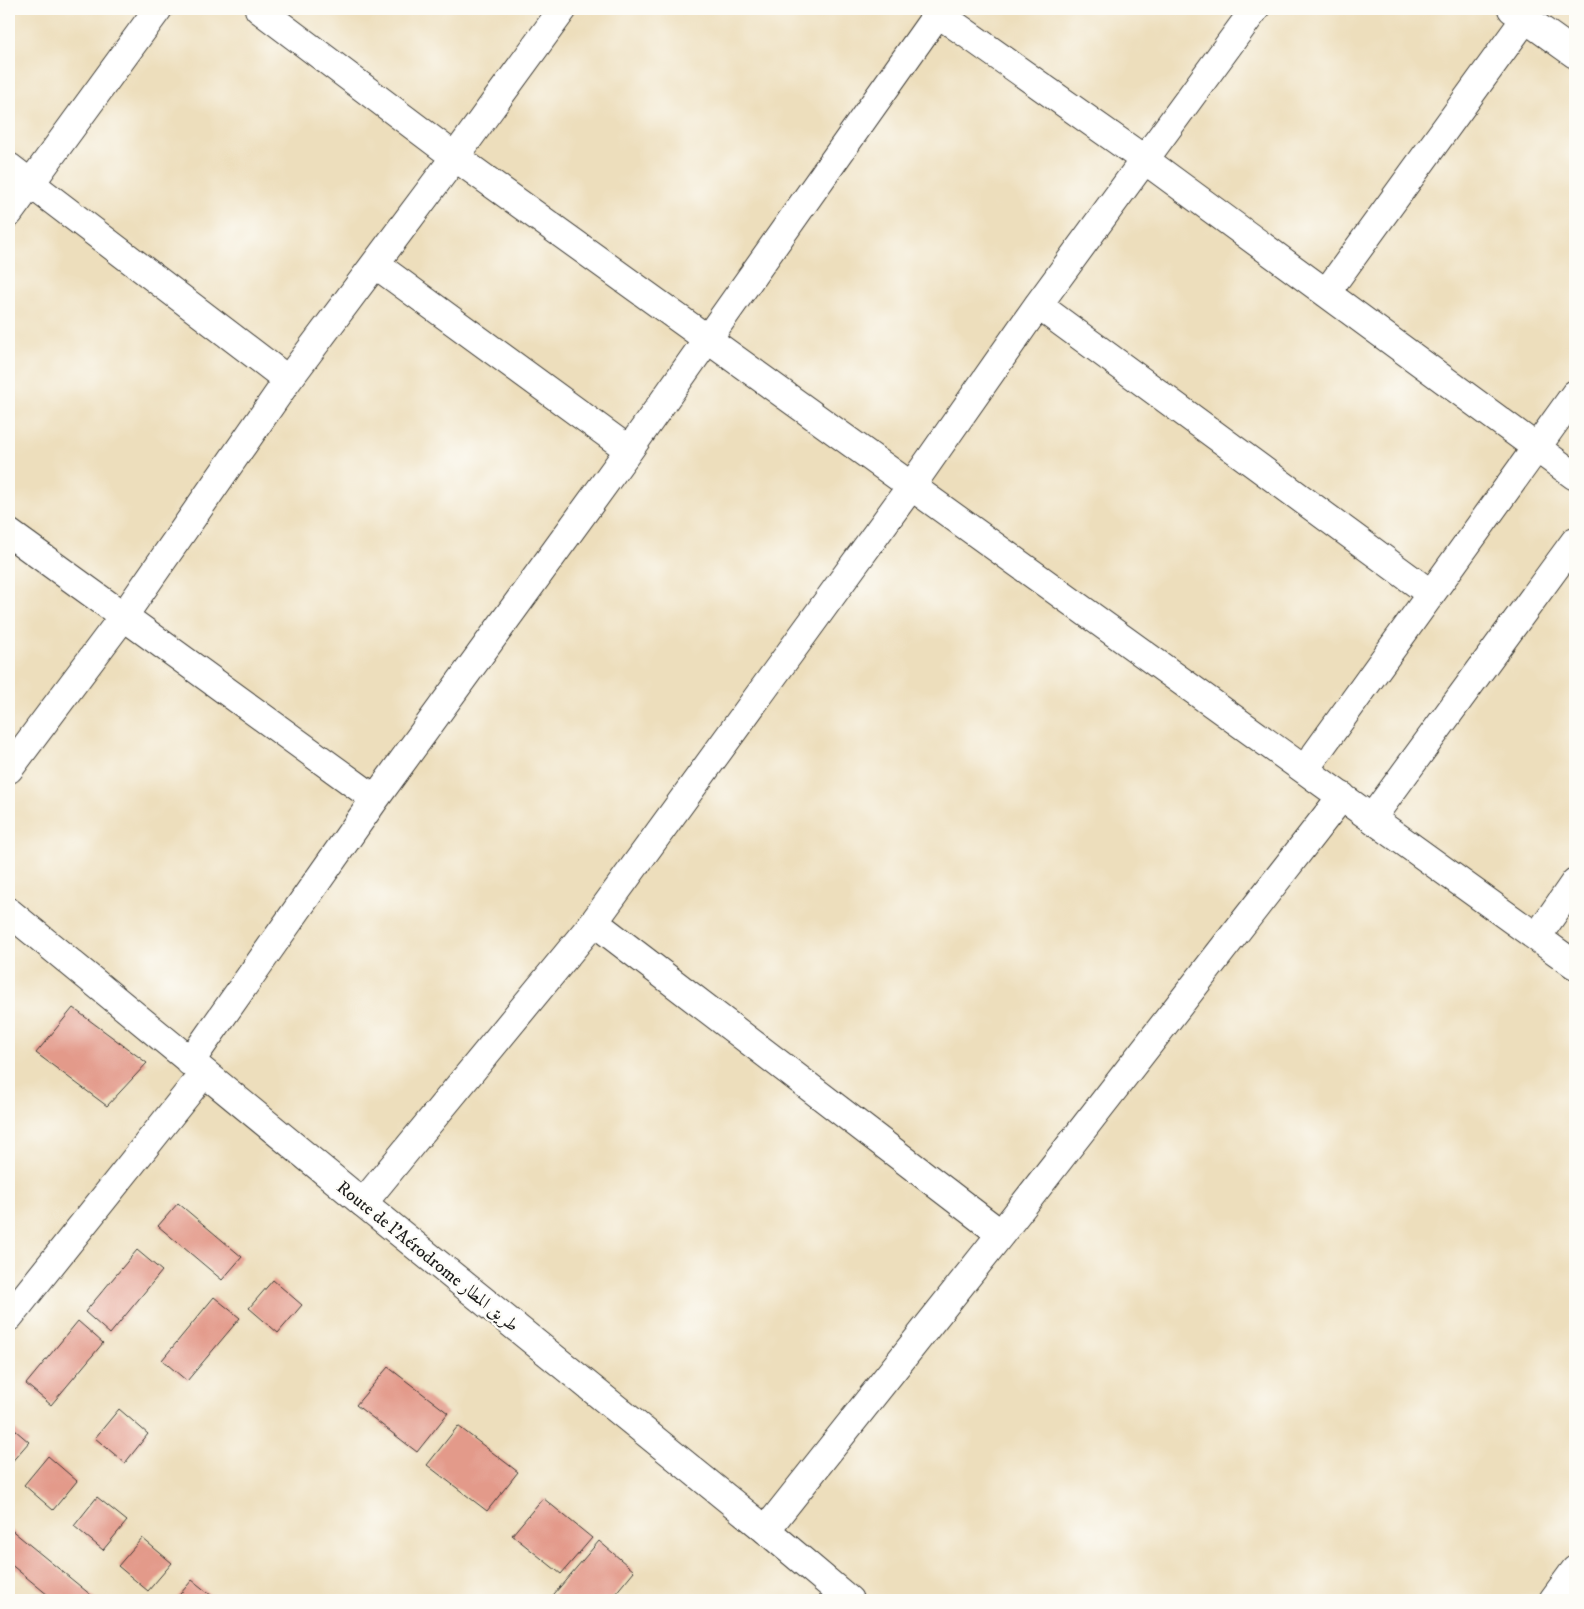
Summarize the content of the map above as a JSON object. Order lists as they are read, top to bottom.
{
  "streets": {
    "street": ["Route de l'Aérodrome طريق المطار"]
  }
}
